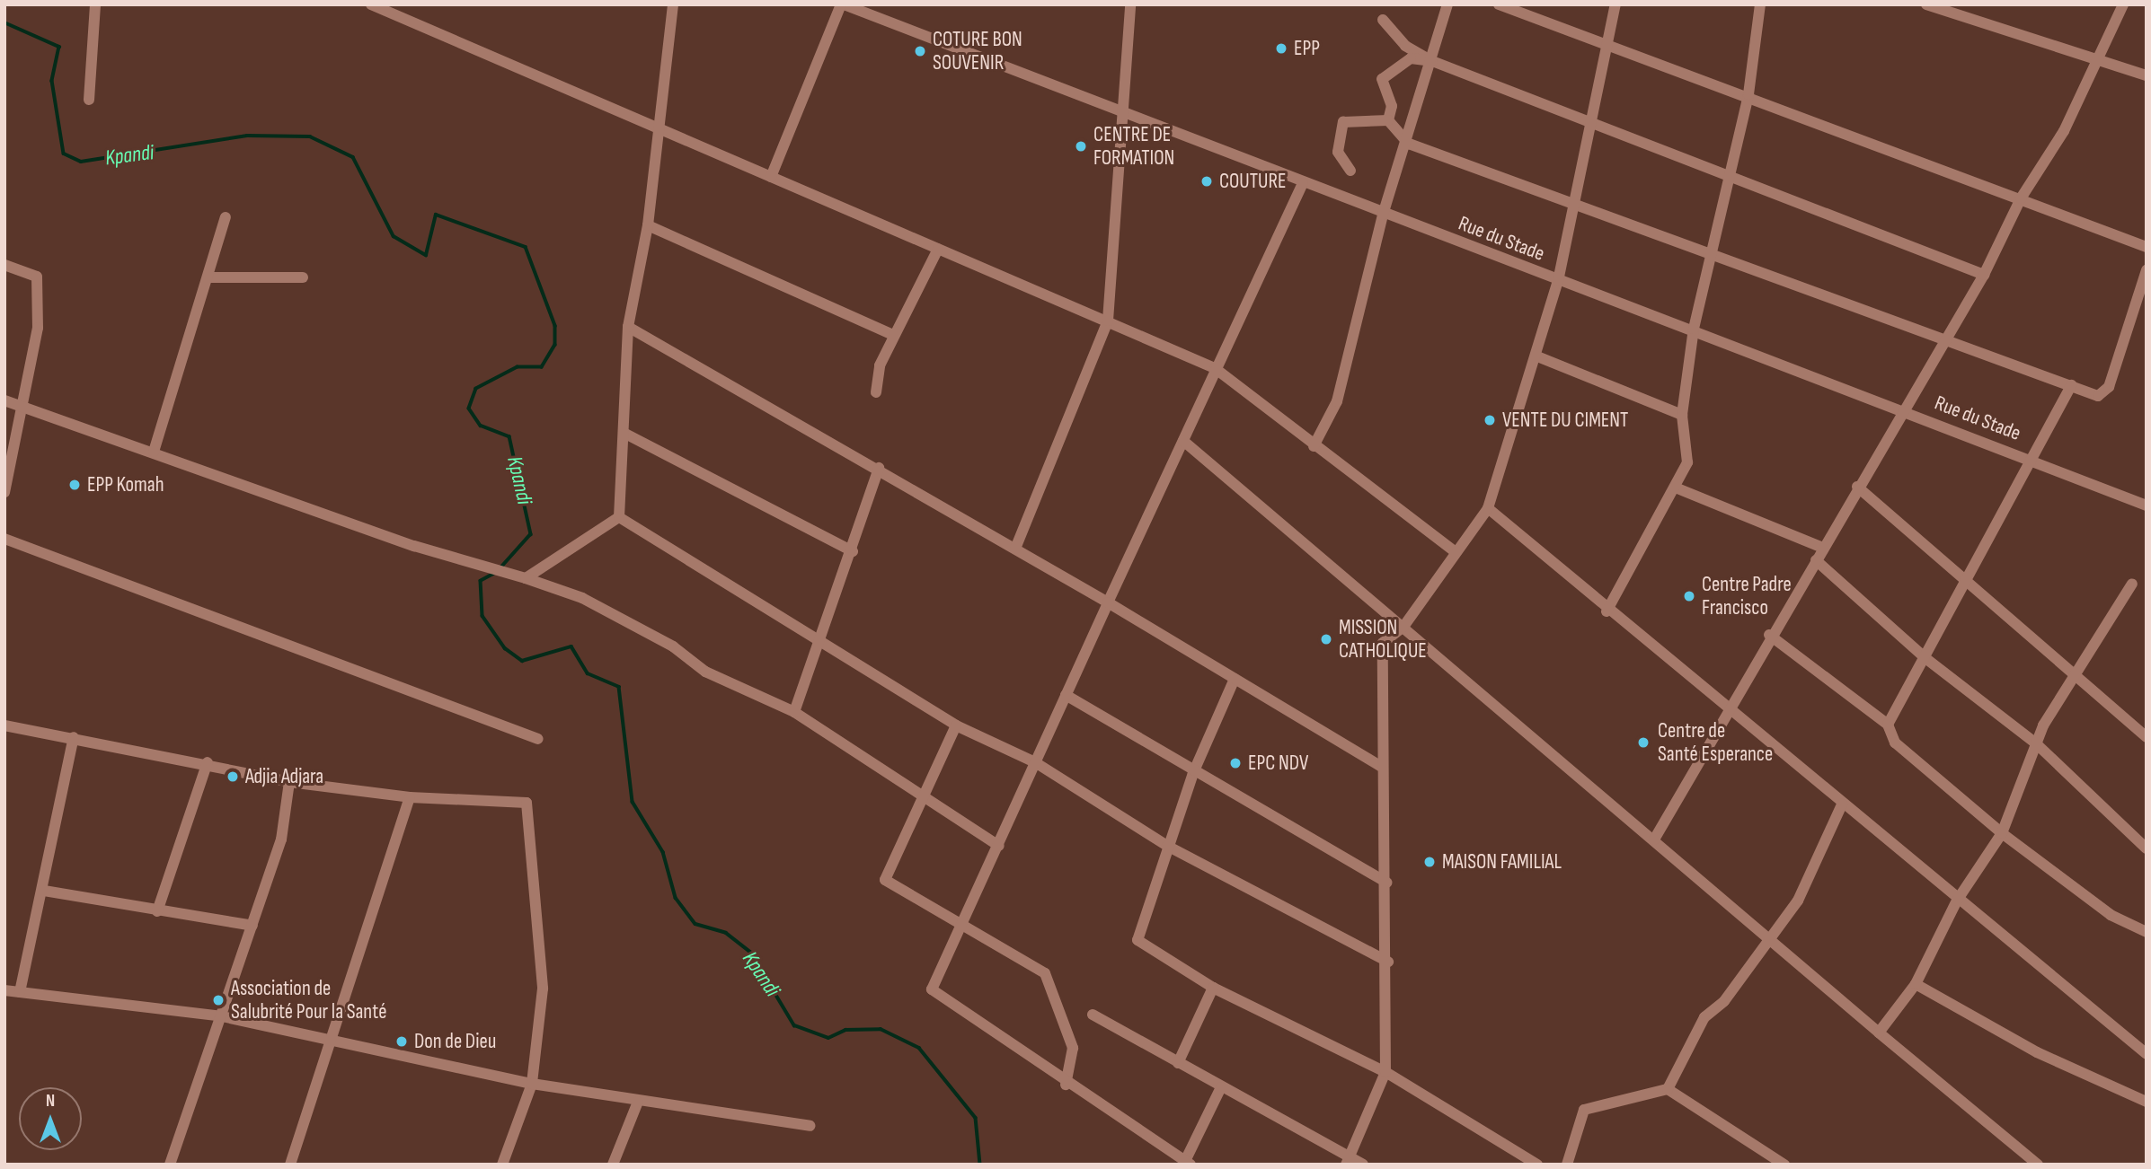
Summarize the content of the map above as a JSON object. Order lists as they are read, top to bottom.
{
  "streets": {
    "street": ["Rue du Stade"]
  },
  "water": ["Kpandi"],
  "places": [
    "EPP",
    "COTURE BON SOUVENIR",
    "CENTRE DE FORMATION",
    "COUTURE",
    "VENTE DU CIMENT",
    "EPP Komah",
    "Centre Padre Francisco",
    "MISSION CATHOLIQUE",
    "Centre de Santé Esperance",
    "EPC NDV",
    "Adjia Adjara",
    "MAISON FAMILIAL",
    "Association de Salubrité Pour la Santé",
    "Don de Dieu"
  ],
  "north": "top"
}
